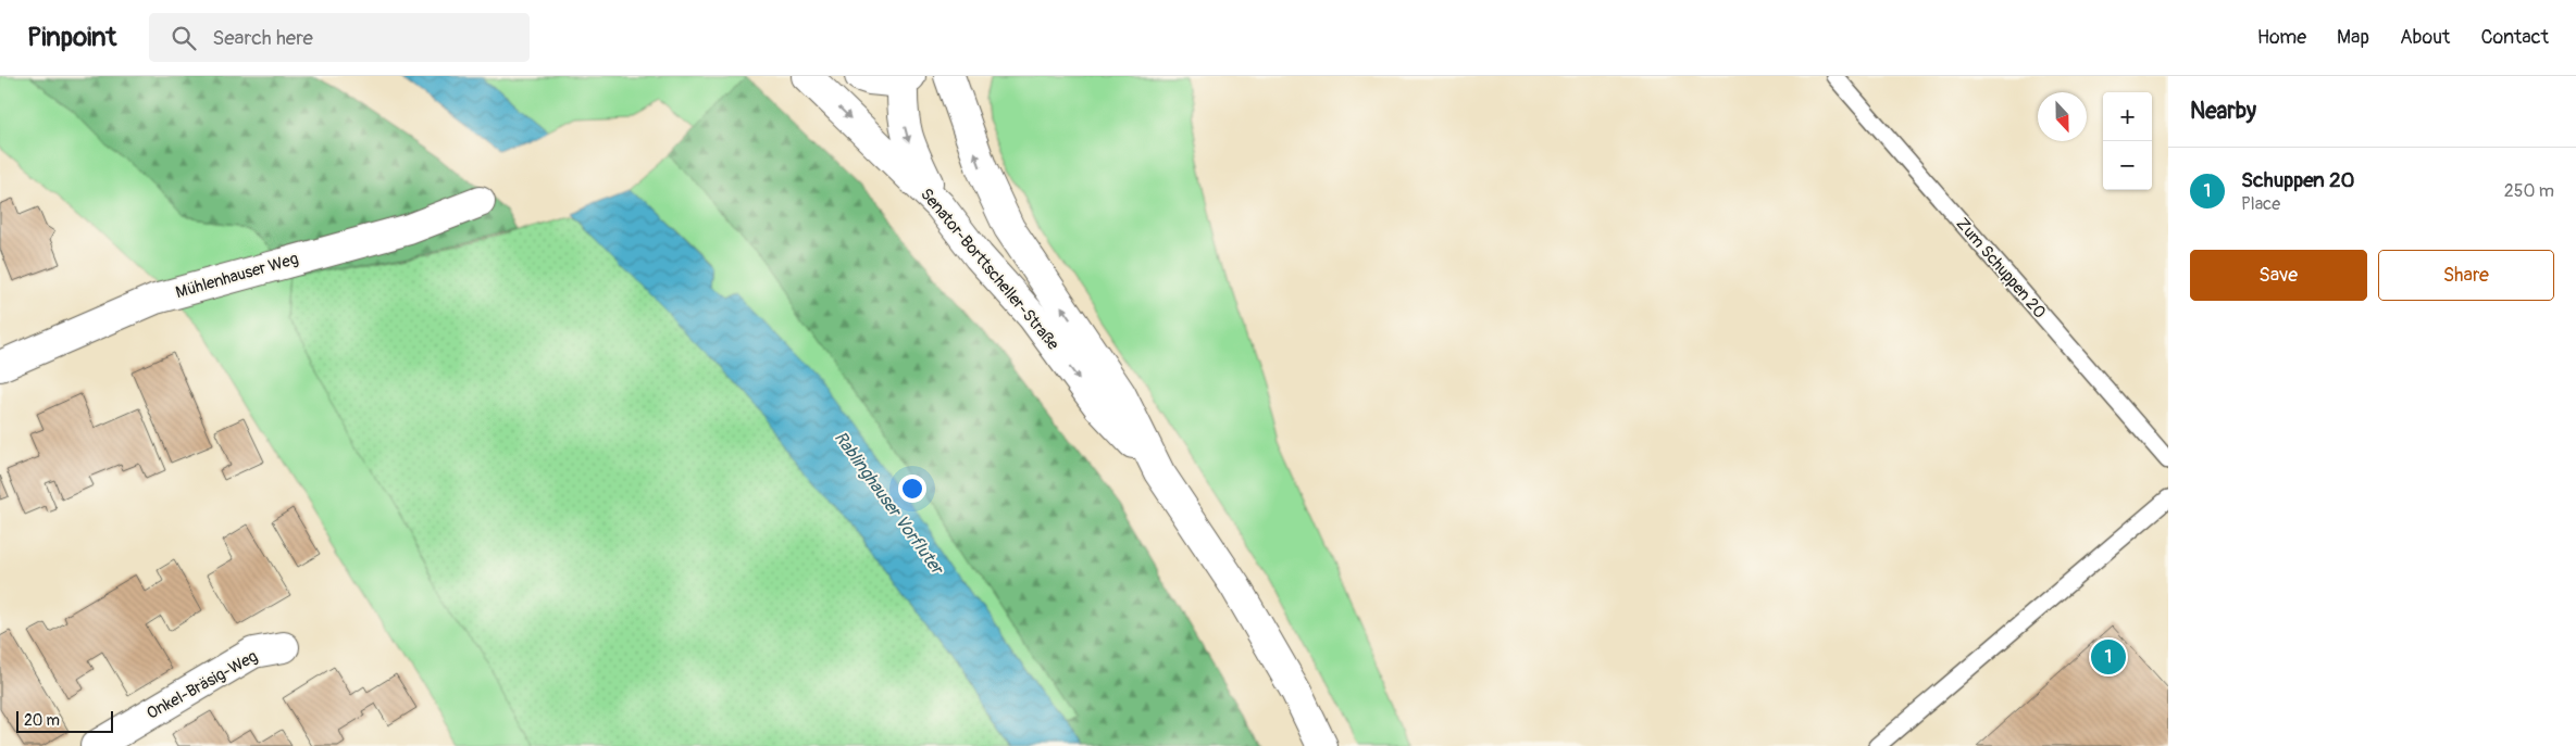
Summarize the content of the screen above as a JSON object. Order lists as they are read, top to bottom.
{
  "streets": {
    "street": ["Senator-Borttscheller-Straße", "Mühlenhauser Weg", "Onkel-Bräsig-Weg"],
    "lane": ["Zum Schuppen 20"]
  },
  "water": ["Rablinghauser Vorfluter"],
  "scale_bar": "20 m",
  "north": "bottom",
  "page": {
    "header": "Pinpoint",
    "search": "Search here",
    "nav": [
      "Home",
      "Map",
      "About",
      "Contact"
    ],
    "heading": "Nearby",
    "map_buttons": ["+", "−"],
    "list": [
      {
        "mark": "1",
        "name": "Schuppen 20",
        "note": "Place",
        "value": "250 m"
      }
    ],
    "buttons": ["Save", "Share"],
    "pins": "1",
    "scale": "20 m"
  }
}
